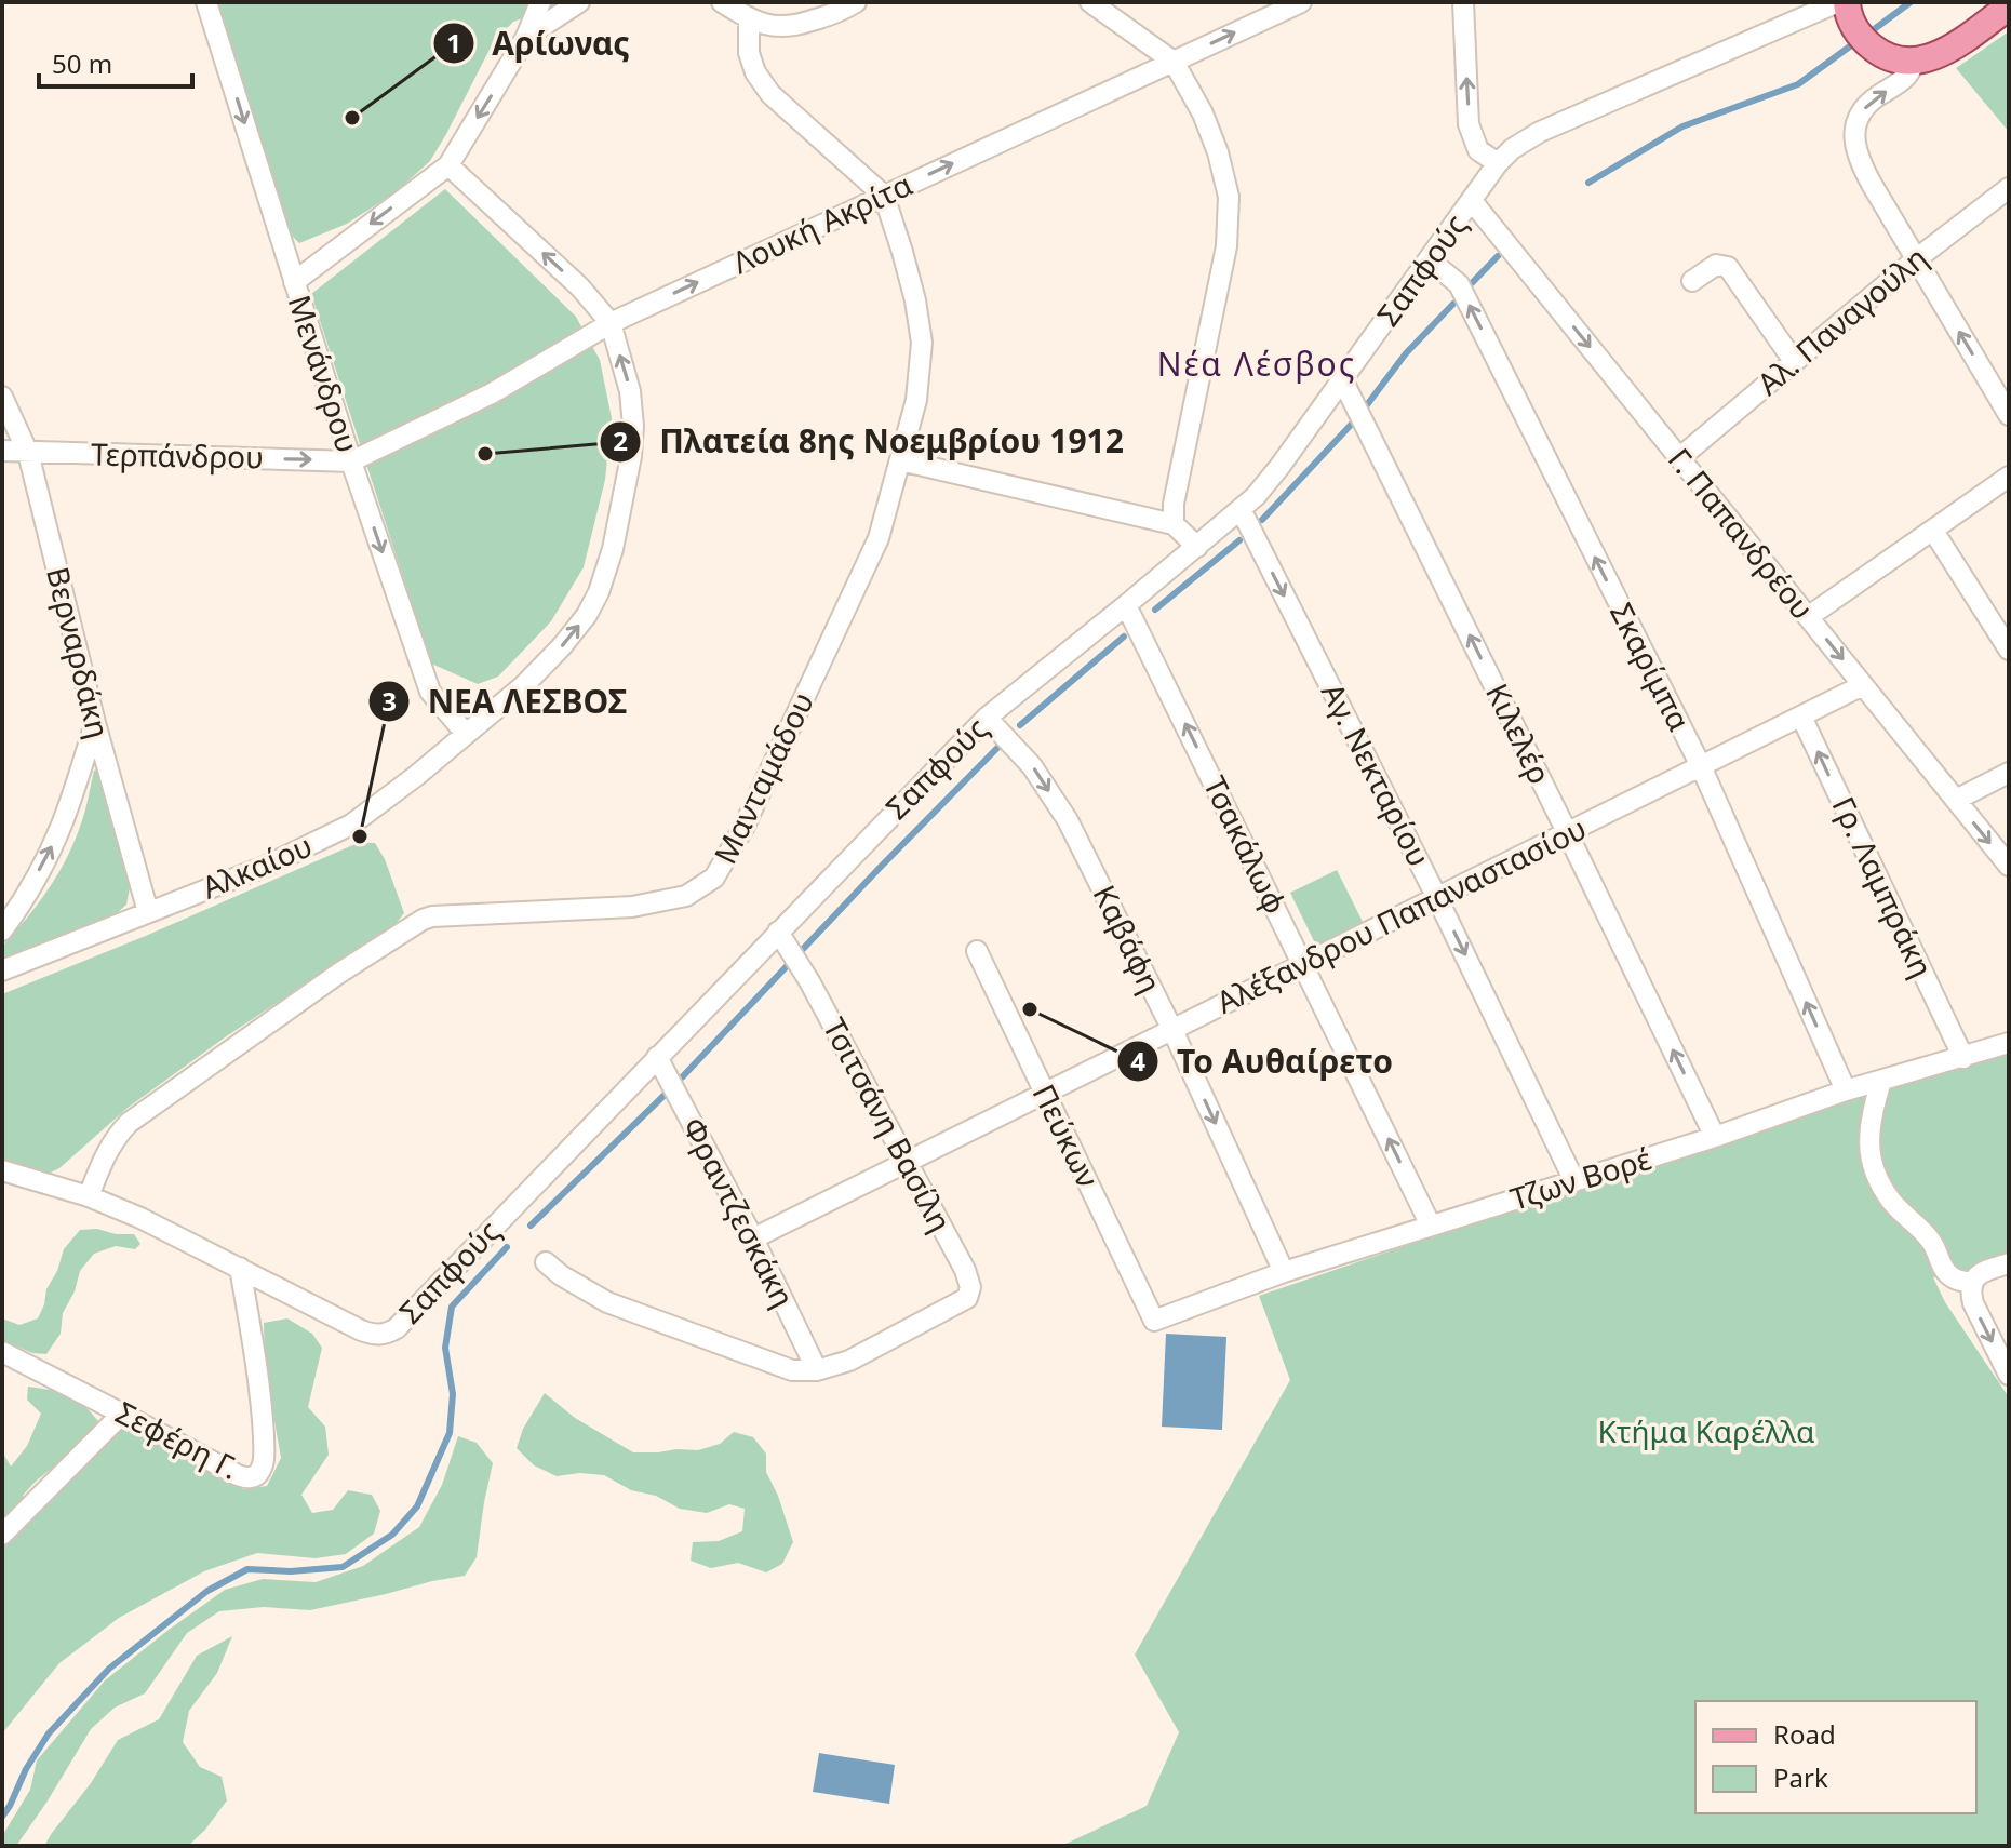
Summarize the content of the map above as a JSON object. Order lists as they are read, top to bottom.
{
  "streets": {
    "street": [
      "Λουκή Ακρίτα",
      "Σαπφούς",
      "Αλ. Παναγούλη",
      "Μενάνδρου",
      "Τερπάνδρου",
      "Γ. Παπανδρέου",
      "Βερναρδάκη",
      "Σκαρίμπα",
      "Κιλελέρ",
      "Αγ. Νεκταρίου",
      "Μανταμάδου",
      "Τσακάλωφ",
      "Αλκαίου",
      "Γρ. Λαμπράκη",
      "Αλέξανδρου Παπαναστασίου",
      "Καβάφη",
      "Τσιτσάνη Βασίλη",
      "Πεύκων",
      "Τζων Βορέ",
      "Φραντζεσκάκη",
      "Σεφέρη Γ."
    ]
  },
  "crossings": [
    ["Λουκή Ακρίτα", "Μενάνδρου"],
    ["Λουκή Ακρίτα", "Τερπάνδρου"],
    ["Λουκή Ακρίτα", "Μανταμάδου"],
    ["Λουκή Ακρίτα", "Αλκαίου"],
    ["Σαπφούς", "Γ. Παπανδρέου"],
    ["Σαπφούς", "Σκαρίμπα"],
    ["Σαπφούς", "Κιλελέρ"],
    ["Σαπφούς", "Αγ. Νεκταρίου"],
    ["Σαπφούς", "Μανταμάδου"],
    ["Σαπφούς", "Τσακάλωφ"],
    ["Σαπφούς", "Καβάφη"],
    ["Σαπφούς", "Τσιτσάνη Βασίλη"],
    ["Σαπφούς", "Φραντζεσκάκη"],
    ["Σαπφούς", "Σεφέρη Γ."],
    ["Αλ. Παναγούλη", "Γ. Παπανδρέου"],
    ["Μενάνδρου", "Τερπάνδρου"],
    ["Μενάνδρου", "Αλκαίου"],
    ["Τερπάνδρου", "Βερναρδάκη"],
    ["Γ. Παπανδρέου", "Αλέξανδρου Παπαναστασίου"],
    ["Βερναρδάκη", "Αλκαίου"],
    ["Σκαρίμπα", "Αλέξανδρου Παπαναστασίου"],
    ["Σκαρίμπα", "Τζων Βορέ"],
    ["Κιλελέρ", "Αλέξανδρου Παπαναστασίου"],
    ["Κιλελέρ", "Τζων Βορέ"],
    ["Αγ. Νεκταρίου", "Αλέξανδρου Παπαναστασίου"],
    ["Αγ. Νεκταρίου", "Τζων Βορέ"],
    ["Τσακάλωφ", "Αλέξανδρου Παπαναστασίου"],
    ["Τσακάλωφ", "Τζων Βορέ"],
    ["Γρ. Λαμπράκη", "Αλέξανδρου Παπαναστασίου"],
    ["Γρ. Λαμπράκη", "Τζων Βορέ"],
    ["Αλέξανδρου Παπαναστασίου", "Καβάφη"],
    ["Αλέξανδρου Παπαναστασίου", "Τσιτσάνη Βασίλη"],
    ["Αλέξανδρου Παπαναστασίου", "Πεύκων"],
    ["Αλέξανδρου Παπαναστασίου", "Φραντζεσκάκη"],
    ["Καβάφη", "Τζων Βορέ"],
    ["Τσιτσάνη Βασίλη", "Φραντζεσκάκη"],
    ["Πεύκων", "Τζων Βορέ"]
  ],
  "one_way": [
    "Λουκή Ακρίτα",
    "Μενάνδρου",
    "Τερπάνδρου",
    "Γ. Παπανδρέου",
    "Σκαρίμπα",
    "Κιλελέρ",
    "Αγ. Νεκταρίου",
    "Τσακάλωφ",
    "Αλκαίου",
    "Γρ. Λαμπράκη",
    "Καβάφη"
  ],
  "districts": ["Νέα Λέσβος"],
  "parks": ["Κτήμα Καρέλλα"],
  "places": [
    "Αρίωνας",
    "Πλατεία 8ης Νοεμβρίου 1912",
    "ΝΕΑ ΛΕΣΒΟΣ",
    "Το Αυθαίρετο"
  ],
  "legend": ["Road", "Park"],
  "scale_bar": "50 m"
}
